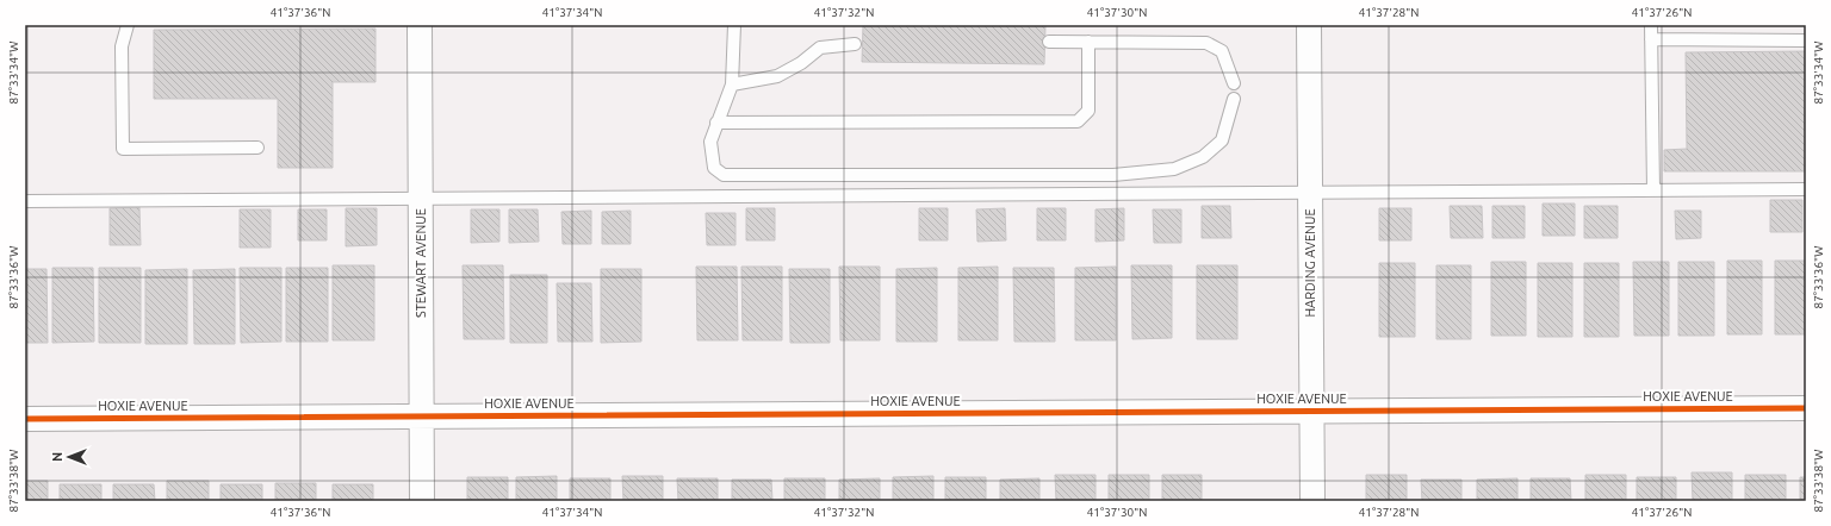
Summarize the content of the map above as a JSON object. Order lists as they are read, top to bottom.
{
  "streets": {
    "street": ["STEWART AVENUE", "HARDING AVENUE", "HOXIE AVENUE"]
  },
  "crossings": [
    ["STEWART AVENUE", "HOXIE AVENUE"],
    ["HARDING AVENUE", "HOXIE AVENUE"]
  ],
  "north": "left",
  "coordinates": [
    "41°37'36\"N",
    "41°37'34\"N",
    "41°37'32\"N",
    "41°37'30\"N",
    "41°37'28\"N",
    "41°37'26\"N",
    "87°33'34\"W",
    "87°33'36\"W",
    "87°33'38\"W"
  ]
}
